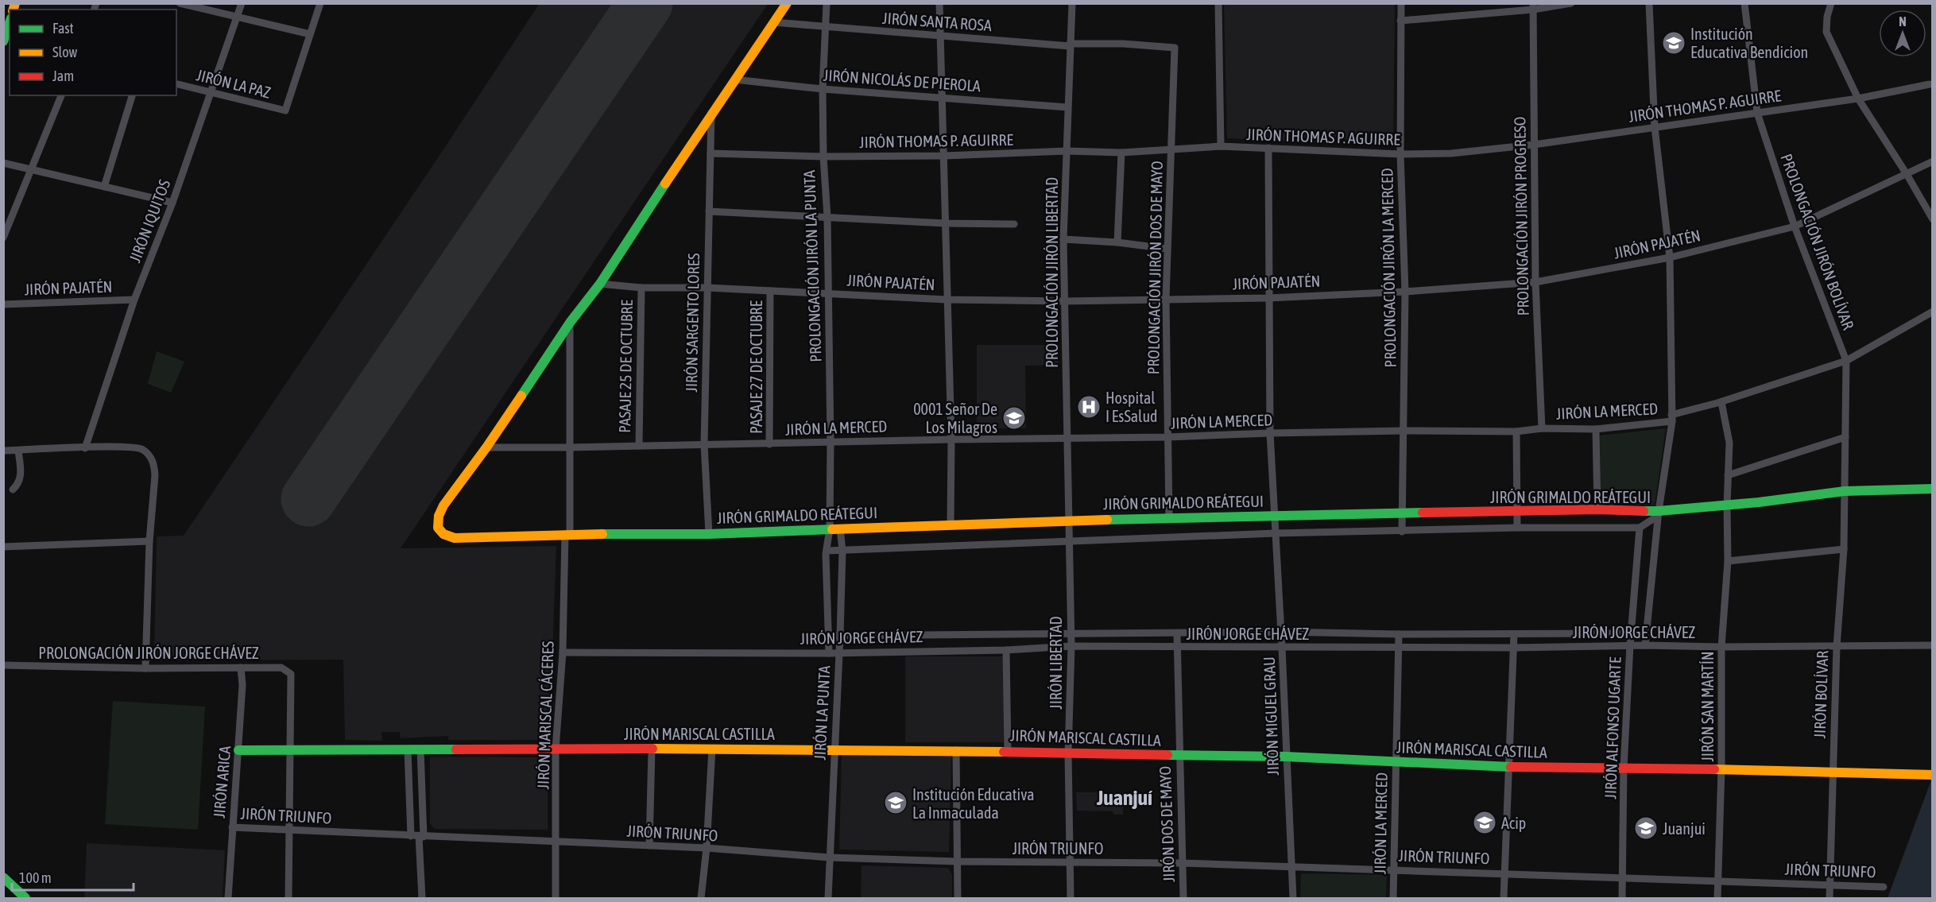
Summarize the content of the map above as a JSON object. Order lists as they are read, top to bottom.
{
  "streets": {
    "main road": ["JIRÓN GRIMALDO REÁTEGUI", "JIRÓN MARISCAL CASTILLA"],
    "street": [
      "JIRÓN SANTA ROSA",
      "JIRÓN NICOLÁS DE PIEROLA",
      "JIRÓN LA PAZ",
      "JIRÓN THOMAS P. AGUIRRE",
      "PROLONGACIÓN JIRÓN PROGRESO",
      "JIRÓN IQUITOS",
      "PROLONGACIÓN JIRÓN BOLÍVAR",
      "JIRÓN PAJATÉN",
      "PROLONGACIÓN JIRÓN LA PUNTA",
      "PROLONGACIÓN JIRÓN DOS DE MAYO",
      "PROLONGACIÓN JIRÓN LA MERCED",
      "PROLONGACIÓN JIRÓN LIBERTAD",
      "JIRÓN SARGENTO LORES",
      "PASAJE 25 DE OCTUBRE",
      "PASAJE 27 DE OCTUBRE",
      "JIRÓN LA MERCED",
      "JIRÓN JORGE CHÁVEZ",
      "PROLONGACIÓN JIRÓN JORGE CHÁVEZ",
      "JIRÓN LIBERTAD",
      "JIRÓN BOLÍVAR",
      "JIRÓN SAN MARTÍN",
      "JIRÓN LA PUNTA",
      "JIRÓN MARISCAL CÁCERES",
      "JIRÓN MIGUEL GRAU",
      "JIRÓN ALFONSO UGARTE",
      "JIRÓN ARICA",
      "JIRÓN TRIUNFO",
      "JIRÓN DOS DE MAYO"
    ]
  },
  "crossings": [
    ["JIRÓN SANTA ROSA", "PROLONGACIÓN JIRÓN LA PUNTA"],
    ["JIRÓN SANTA ROSA", "PROLONGACIÓN JIRÓN DOS DE MAYO"],
    ["JIRÓN SANTA ROSA", "PROLONGACIÓN JIRÓN LIBERTAD"],
    ["JIRÓN NICOLÁS DE PIEROLA", "PROLONGACIÓN JIRÓN LA PUNTA"],
    ["JIRÓN NICOLÁS DE PIEROLA", "PROLONGACIÓN JIRÓN LIBERTAD"],
    ["JIRÓN LA PAZ", "JIRÓN IQUITOS"],
    ["JIRÓN THOMAS P. AGUIRRE", "PROLONGACIÓN JIRÓN PROGRESO"],
    ["JIRÓN THOMAS P. AGUIRRE", "PROLONGACIÓN JIRÓN BOLÍVAR"],
    ["JIRÓN THOMAS P. AGUIRRE", "PROLONGACIÓN JIRÓN LA PUNTA"],
    ["JIRÓN THOMAS P. AGUIRRE", "PROLONGACIÓN JIRÓN DOS DE MAYO"],
    ["JIRÓN THOMAS P. AGUIRRE", "PROLONGACIÓN JIRÓN LA MERCED"],
    ["JIRÓN THOMAS P. AGUIRRE", "PROLONGACIÓN JIRÓN LIBERTAD"],
    ["JIRÓN THOMAS P. AGUIRRE", "JIRÓN SARGENTO LORES"],
    ["JIRÓN THOMAS P. AGUIRRE", "JIRÓN MIGUEL GRAU"],
    ["PROLONGACIÓN JIRÓN PROGRESO", "JIRÓN PAJATÉN"],
    ["PROLONGACIÓN JIRÓN PROGRESO", "JIRÓN LA MERCED"],
    ["JIRÓN IQUITOS", "JIRÓN PAJATÉN"],
    ["PROLONGACIÓN JIRÓN BOLÍVAR", "JIRÓN PAJATÉN"],
    ["PROLONGACIÓN JIRÓN BOLÍVAR", "JIRÓN LA MERCED"],
    ["PROLONGACIÓN JIRÓN BOLÍVAR", "JIRÓN GRIMALDO REÁTEGUI"],
    ["PROLONGACIÓN JIRÓN BOLÍVAR", "JIRÓN BOLÍVAR"],
    ["JIRÓN PAJATÉN", "PROLONGACIÓN JIRÓN LA PUNTA"],
    ["JIRÓN PAJATÉN", "PROLONGACIÓN JIRÓN DOS DE MAYO"],
    ["JIRÓN PAJATÉN", "PROLONGACIÓN JIRÓN LA MERCED"],
    ["JIRÓN PAJATÉN", "PROLONGACIÓN JIRÓN LIBERTAD"],
    ["JIRÓN PAJATÉN", "JIRÓN SARGENTO LORES"],
    ["JIRÓN PAJATÉN", "PASAJE 25 DE OCTUBRE"],
    ["JIRÓN PAJATÉN", "PASAJE 27 DE OCTUBRE"],
    ["JIRÓN PAJATÉN", "JIRÓN MIGUEL GRAU"],
    ["PROLONGACIÓN JIRÓN LA PUNTA", "JIRÓN LA MERCED"],
    ["PROLONGACIÓN JIRÓN LA PUNTA", "JIRÓN GRIMALDO REÁTEGUI"],
    ["PROLONGACIÓN JIRÓN LA PUNTA", "JIRÓN LA PUNTA"],
    ["PROLONGACIÓN JIRÓN DOS DE MAYO", "JIRÓN LA MERCED"],
    ["PROLONGACIÓN JIRÓN DOS DE MAYO", "JIRÓN GRIMALDO REÁTEGUI"],
    ["PROLONGACIÓN JIRÓN LA MERCED", "JIRÓN LA MERCED"],
    ["PROLONGACIÓN JIRÓN LA MERCED", "JIRÓN GRIMALDO REÁTEGUI"],
    ["PROLONGACIÓN JIRÓN LIBERTAD", "JIRÓN LA MERCED"],
    ["PROLONGACIÓN JIRÓN LIBERTAD", "JIRÓN GRIMALDO REÁTEGUI"],
    ["PROLONGACIÓN JIRÓN LIBERTAD", "JIRÓN LIBERTAD"],
    ["JIRÓN SARGENTO LORES", "JIRÓN LA MERCED"],
    ["JIRÓN SARGENTO LORES", "JIRÓN GRIMALDO REÁTEGUI"],
    ["PASAJE 25 DE OCTUBRE", "JIRÓN LA MERCED"],
    ["PASAJE 27 DE OCTUBRE", "JIRÓN LA MERCED"],
    ["JIRÓN LA MERCED", "JIRÓN GRIMALDO REÁTEGUI"],
    ["JIRÓN LA MERCED", "JIRÓN JORGE CHÁVEZ"],
    ["JIRÓN LA MERCED", "JIRÓN SAN MARTÍN"],
    ["JIRÓN LA MERCED", "JIRÓN MARISCAL CÁCERES"],
    ["JIRÓN LA MERCED", "JIRÓN MIGUEL GRAU"],
    ["JIRÓN LA MERCED", "JIRÓN MARISCAL CASTILLA"],
    ["JIRÓN LA MERCED", "JIRÓN TRIUNFO"],
    ["JIRÓN GRIMALDO REÁTEGUI", "JIRÓN LIBERTAD"],
    ["JIRÓN GRIMALDO REÁTEGUI", "JIRÓN BOLÍVAR"],
    ["JIRÓN GRIMALDO REÁTEGUI", "JIRÓN SAN MARTÍN"],
    ["JIRÓN GRIMALDO REÁTEGUI", "JIRÓN LA PUNTA"],
    ["JIRÓN GRIMALDO REÁTEGUI", "JIRÓN MARISCAL CÁCERES"],
    ["JIRÓN GRIMALDO REÁTEGUI", "JIRÓN MIGUEL GRAU"],
    ["JIRÓN GRIMALDO REÁTEGUI", "JIRÓN ALFONSO UGARTE"],
    ["JIRÓN JORGE CHÁVEZ", "JIRÓN LIBERTAD"],
    ["JIRÓN JORGE CHÁVEZ", "JIRÓN BOLÍVAR"],
    ["JIRÓN JORGE CHÁVEZ", "JIRÓN SAN MARTÍN"],
    ["JIRÓN JORGE CHÁVEZ", "JIRÓN LA PUNTA"],
    ["JIRÓN JORGE CHÁVEZ", "JIRÓN MARISCAL CÁCERES"],
    ["JIRÓN JORGE CHÁVEZ", "JIRÓN MIGUEL GRAU"],
    ["JIRÓN JORGE CHÁVEZ", "JIRÓN ALFONSO UGARTE"],
    ["JIRÓN JORGE CHÁVEZ", "JIRÓN DOS DE MAYO"],
    ["PROLONGACIÓN JIRÓN JORGE CHÁVEZ", "JIRÓN MARISCAL CASTILLA"],
    ["PROLONGACIÓN JIRÓN JORGE CHÁVEZ", "JIRÓN ARICA"],
    ["JIRÓN LIBERTAD", "JIRÓN MARISCAL CASTILLA"],
    ["JIRÓN LIBERTAD", "JIRÓN TRIUNFO"],
    ["JIRÓN BOLÍVAR", "JIRÓN MARISCAL CASTILLA"],
    ["JIRÓN BOLÍVAR", "JIRÓN TRIUNFO"],
    ["JIRÓN SAN MARTÍN", "JIRÓN MARISCAL CASTILLA"],
    ["JIRÓN SAN MARTÍN", "JIRÓN TRIUNFO"],
    ["JIRÓN LA PUNTA", "JIRÓN MARISCAL CASTILLA"],
    ["JIRÓN LA PUNTA", "JIRÓN TRIUNFO"],
    ["JIRÓN MARISCAL CÁCERES", "JIRÓN MARISCAL CASTILLA"],
    ["JIRÓN MARISCAL CÁCERES", "JIRÓN TRIUNFO"],
    ["JIRÓN MIGUEL GRAU", "JIRÓN MARISCAL CASTILLA"],
    ["JIRÓN MIGUEL GRAU", "JIRÓN TRIUNFO"],
    ["JIRÓN ALFONSO UGARTE", "JIRÓN MARISCAL CASTILLA"],
    ["JIRÓN ALFONSO UGARTE", "JIRÓN TRIUNFO"],
    ["JIRÓN MARISCAL CASTILLA", "JIRÓN ARICA"],
    ["JIRÓN MARISCAL CASTILLA", "JIRÓN DOS DE MAYO"],
    ["JIRÓN ARICA", "JIRÓN TRIUNFO"],
    ["JIRÓN TRIUNFO", "JIRÓN DOS DE MAYO"]
  ],
  "districts": ["Juanjuí"],
  "places": {
    "school or university": [
      "Institución Educativa Bendicion",
      "0001 Señor De Los Milagros",
      "Institución Educativa La Inmaculada",
      "Acip",
      "Juanjui"
    ],
    "hospital": ["Hospital I EsSalud"]
  },
  "legend": ["Fast", "Slow", "Jam"],
  "scale_bar": "100 m",
  "north": "top"
}
